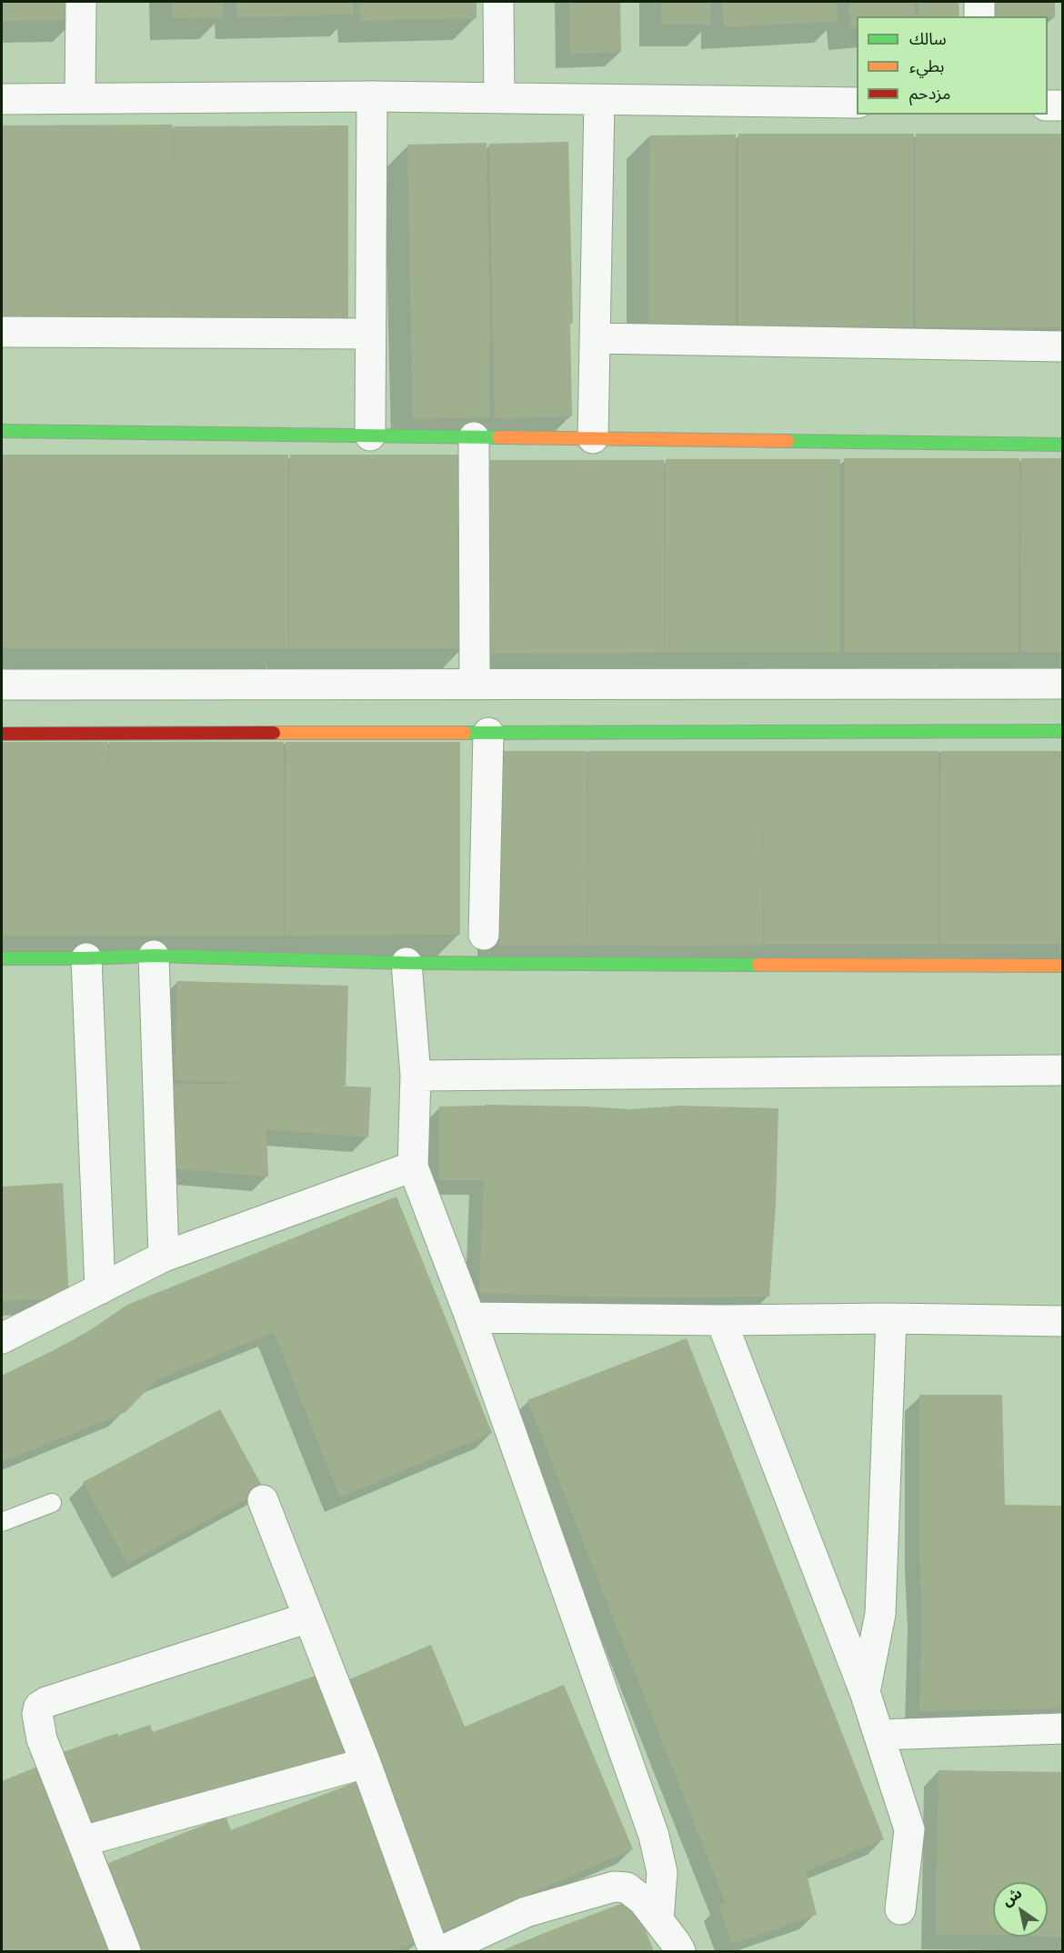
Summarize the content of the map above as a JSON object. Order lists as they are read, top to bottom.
{
  "legend": ["سالك", "بطيء", "مزدحم"],
  "north": "top left"
}
